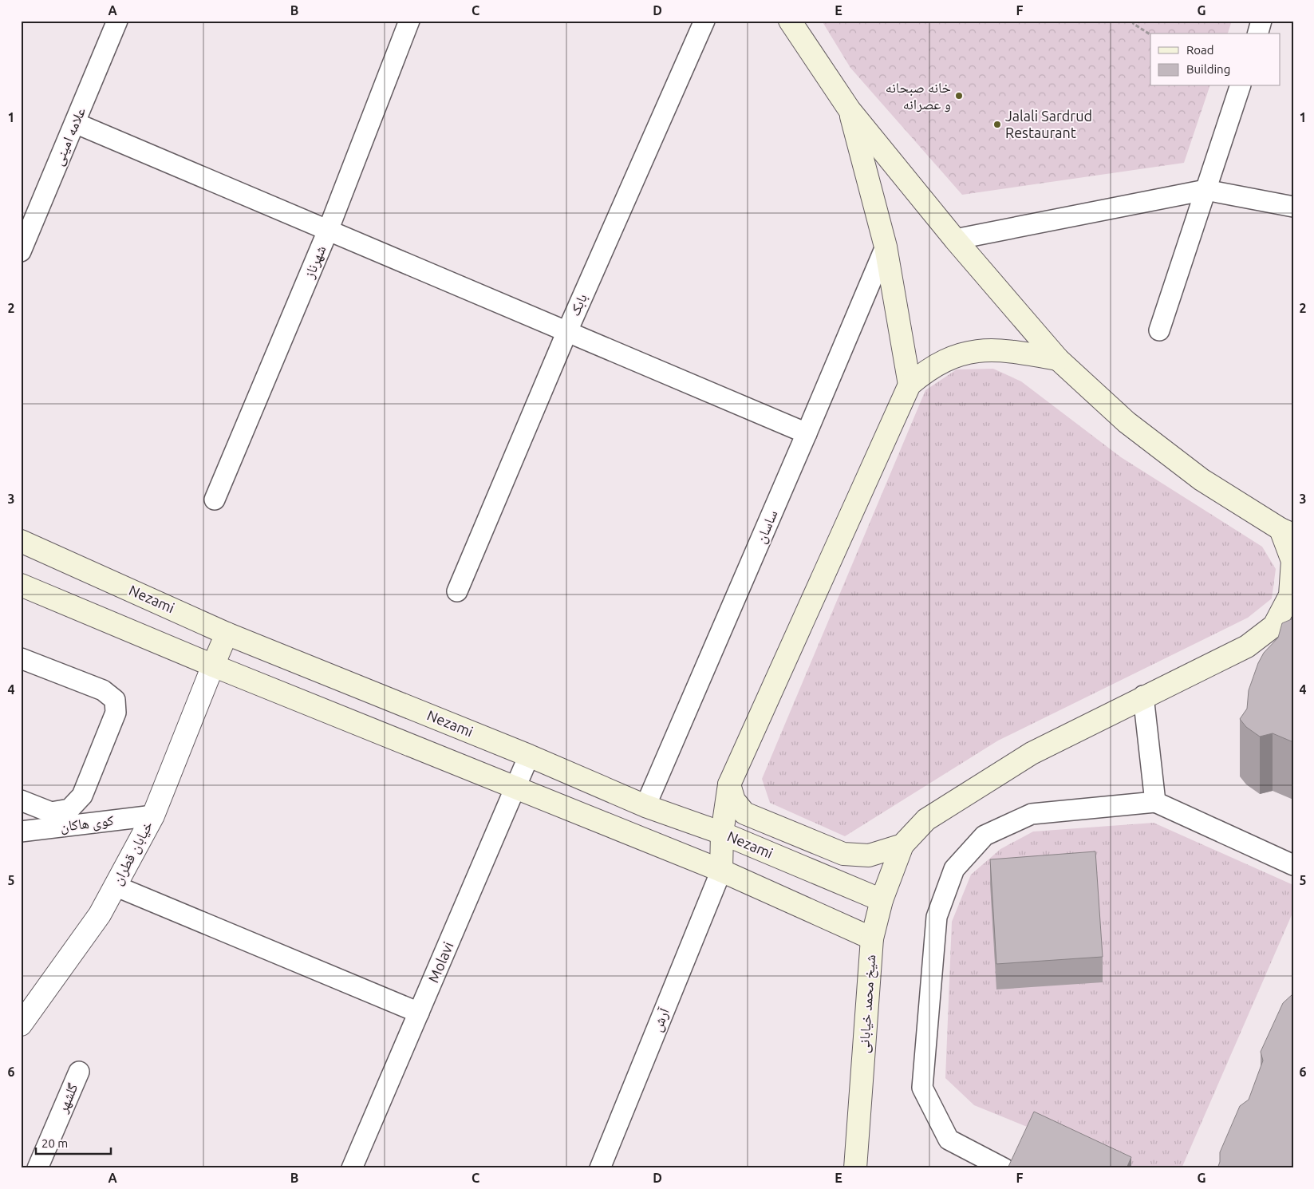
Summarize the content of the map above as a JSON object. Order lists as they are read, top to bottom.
{
  "streets": {
    "main road": ["Nezami", "شیخ محمد خیابانی"],
    "street": [
      "علامه امینی",
      "شهرناز",
      "بابک",
      "ساسان",
      "کوی هاکان",
      "خیابان قطران",
      "Molavi",
      "آرش",
      "گلشهر"
    ]
  },
  "crossings": [
    ["ساسان", "Nezami"],
    ["Nezami", "Molavi"],
    ["Nezami", "شیخ محمد خیابانی"],
    ["کوی هاکان", "خیابان قطران"]
  ],
  "places": ["خانه صبحانه و عصرانه", "Jalali Sardrud Restaurant"],
  "legend": ["Road", "Building"],
  "scale_bar": "20 m",
  "grid": {
    "columns": [
      "A",
      "B",
      "C",
      "D",
      "E",
      "F",
      "G"
    ],
    "rows": [
      "1",
      "2",
      "3",
      "4",
      "5",
      "6"
    ]
  }
}
